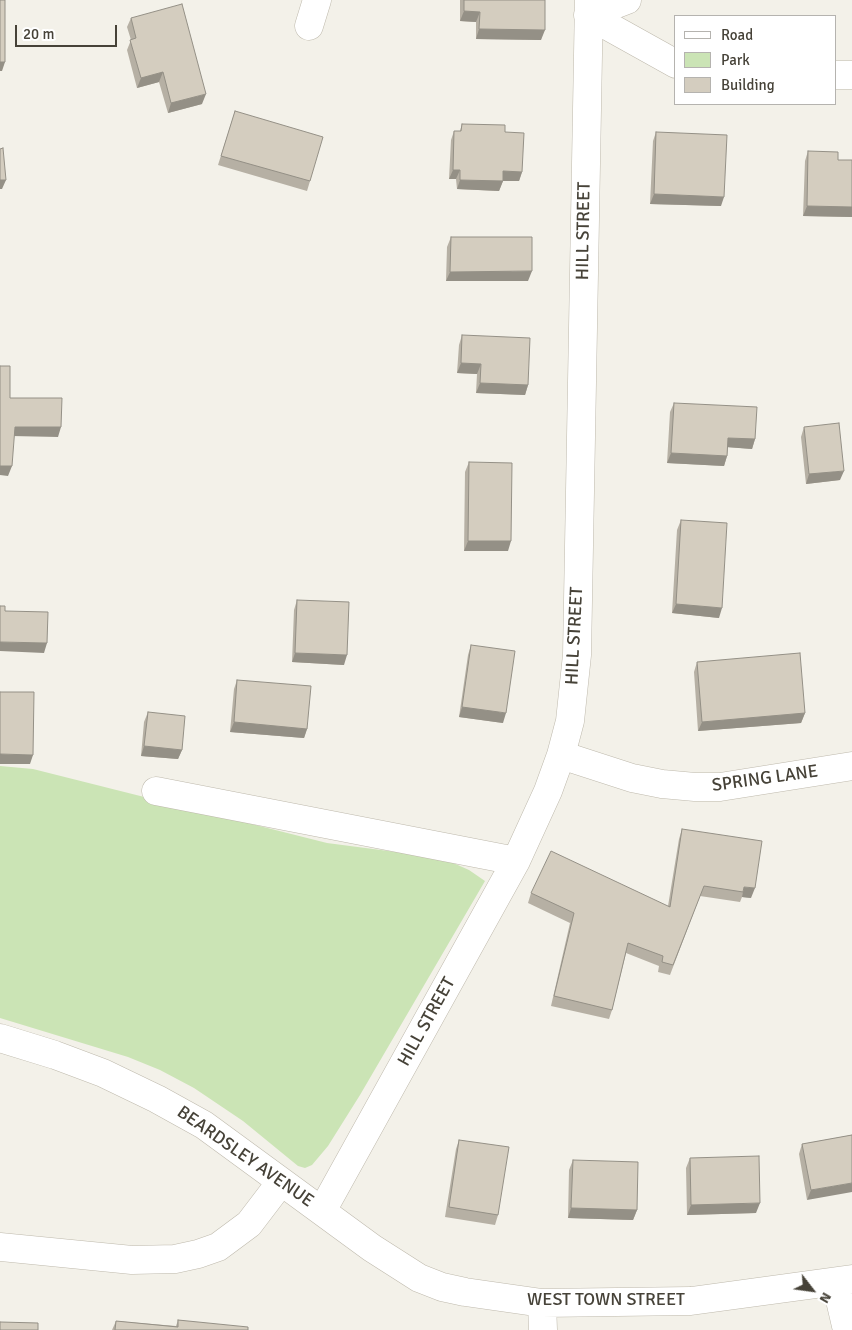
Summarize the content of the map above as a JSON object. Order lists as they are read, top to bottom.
{
  "streets": {
    "street": [
      "HILL STREET",
      "SPRING LANE",
      "BEARDSLEY AVENUE",
      "WEST TOWN STREET"
    ]
  },
  "crossings": [
    ["HILL STREET", "SPRING LANE"],
    ["HILL STREET", "BEARDSLEY AVENUE"],
    ["HILL STREET", "WEST TOWN STREET"],
    ["BEARDSLEY AVENUE", "WEST TOWN STREET"]
  ],
  "legend": ["Road", "Park", "Building"],
  "scale_bar": "20 m",
  "north": "bottom right"
}
